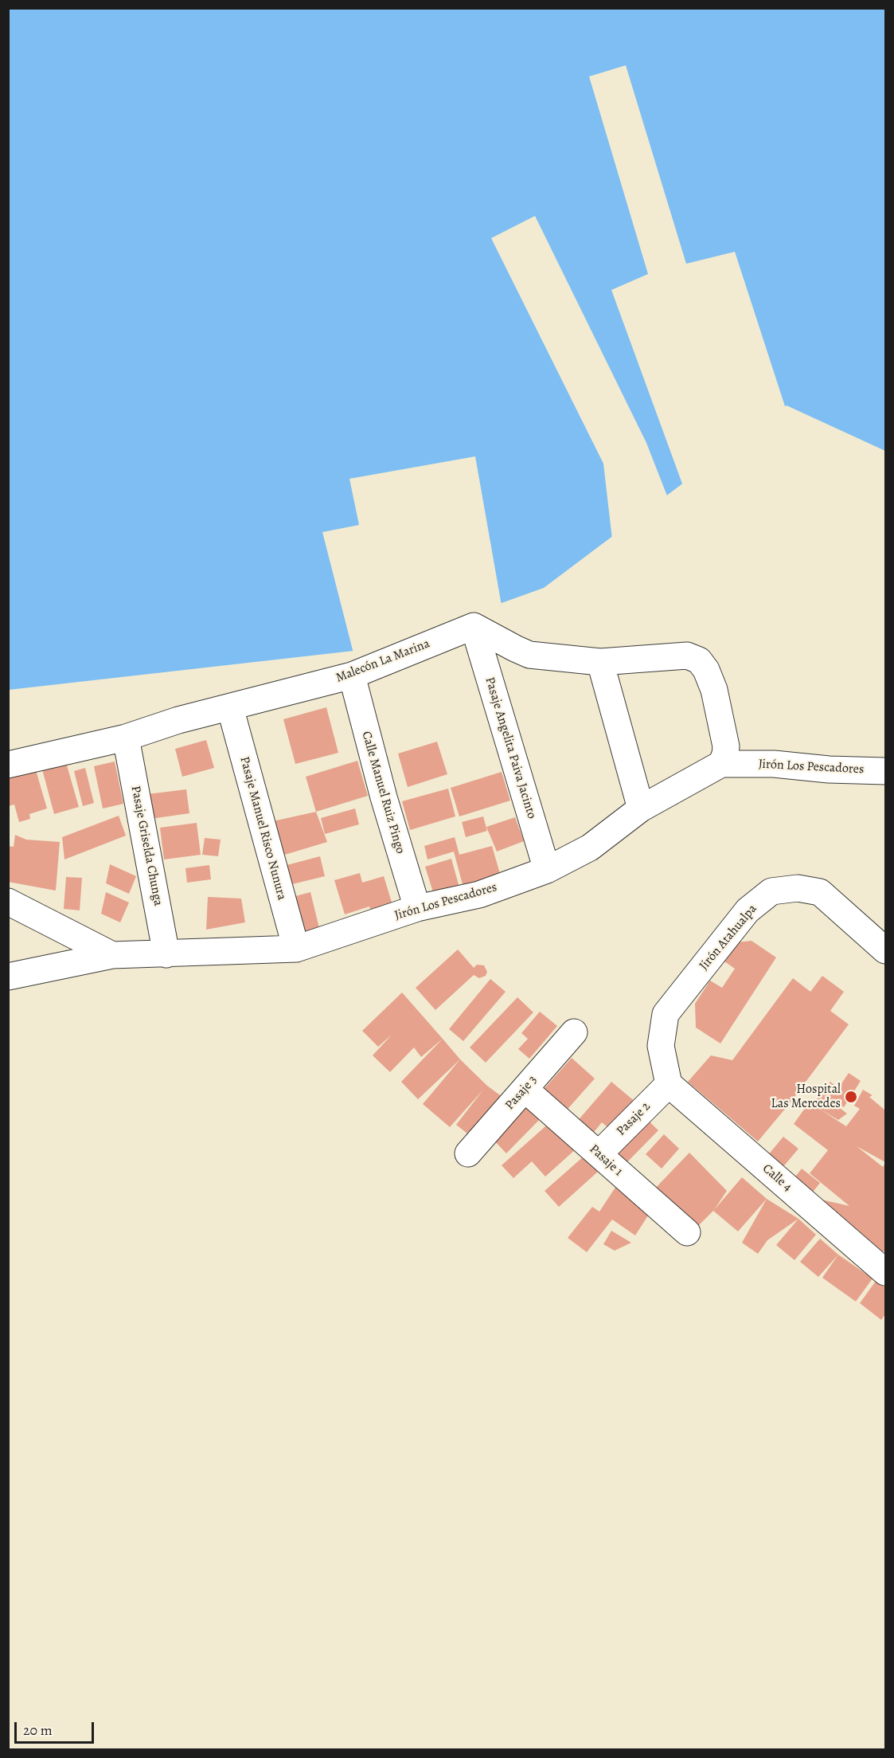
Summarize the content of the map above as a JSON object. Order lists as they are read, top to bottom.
{
  "streets": {
    "street": [
      "Malecón La Marina",
      "Pasaje Angelita Paiva Jacinto",
      "Jirón Los Pescadores",
      "Calle Manuel Ruiz Pingo",
      "Pasaje Manuel Risco Nunura",
      "Pasaje Griselda Chunga",
      "Jirón Atahualpa",
      "Pasaje 3",
      "Pasaje 2",
      "Pasaje 1",
      "Calle 4"
    ]
  },
  "crossings": [
    ["Malecón La Marina", "Pasaje Angelita Paiva Jacinto"],
    ["Malecón La Marina", "Calle Manuel Ruiz Pingo"],
    ["Malecón La Marina", "Pasaje Manuel Risco Nunura"],
    ["Malecón La Marina", "Pasaje Griselda Chunga"],
    ["Pasaje Angelita Paiva Jacinto", "Jirón Los Pescadores"],
    ["Jirón Los Pescadores", "Calle Manuel Ruiz Pingo"],
    ["Jirón Los Pescadores", "Pasaje Manuel Risco Nunura"],
    ["Jirón Los Pescadores", "Pasaje Griselda Chunga"],
    ["Jirón Atahualpa", "Pasaje 2"],
    ["Jirón Atahualpa", "Calle 4"],
    ["Pasaje 3", "Pasaje 1"],
    ["Pasaje 2", "Pasaje 1"],
    ["Pasaje 2", "Calle 4"]
  ],
  "places": ["Hospital Las Mercedes"],
  "scale_bar": "20 m"
}
